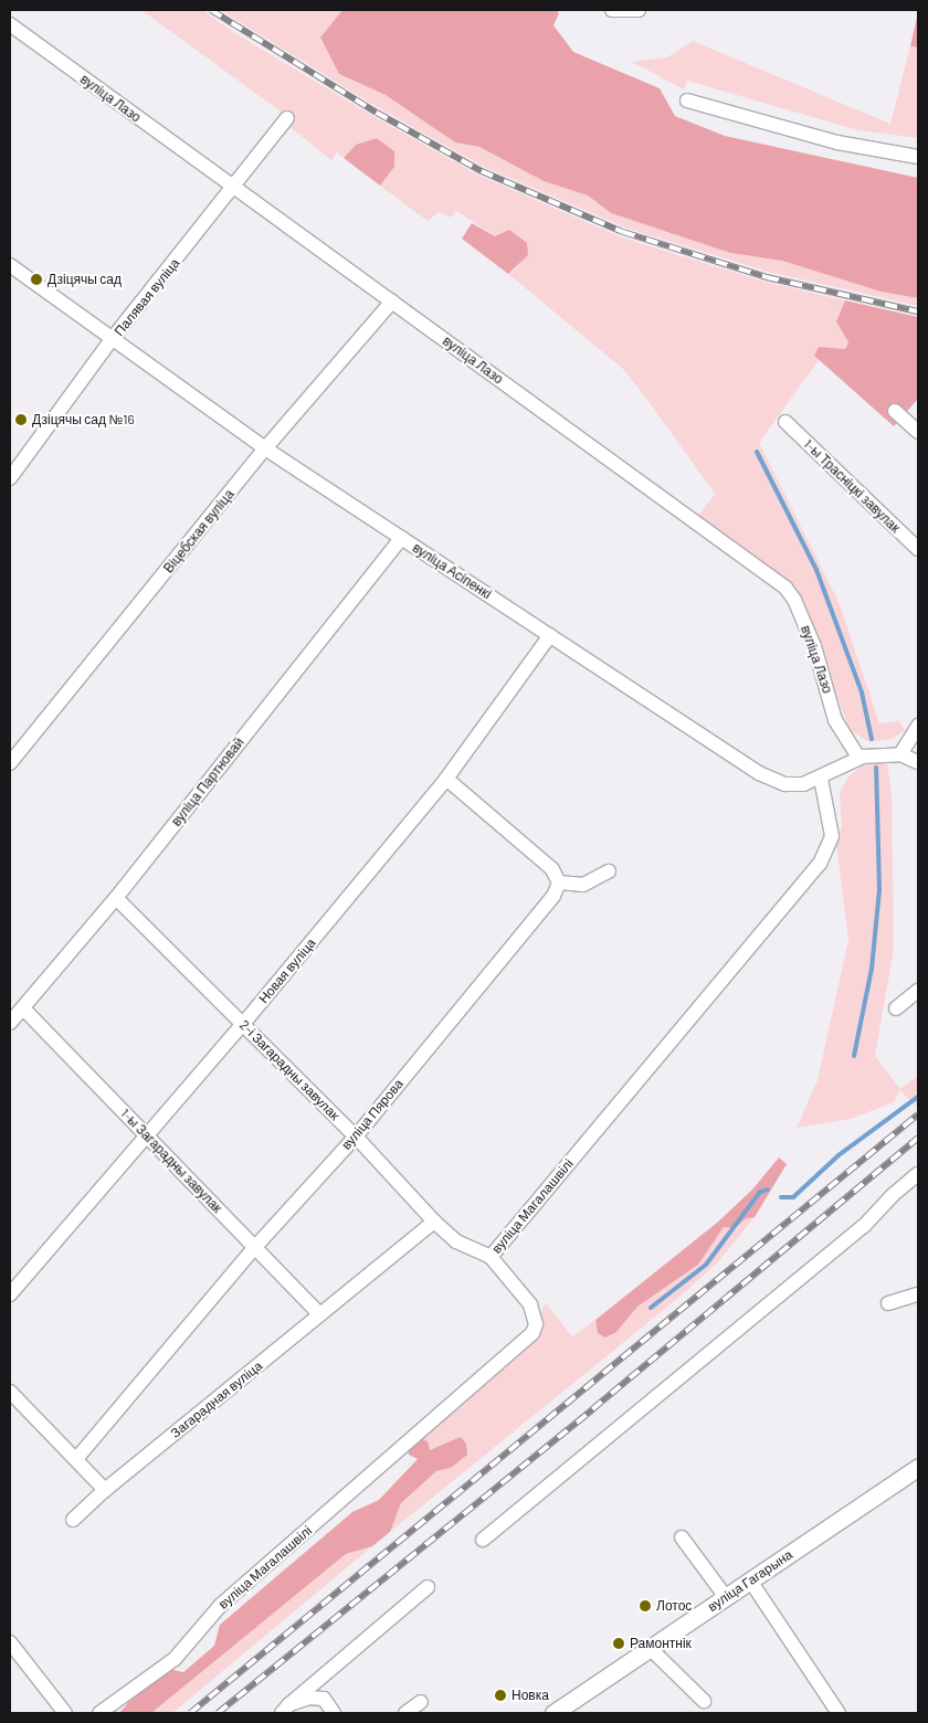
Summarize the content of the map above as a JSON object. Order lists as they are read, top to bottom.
{
  "streets": {
    "main road": ["вуліца Гагарына"],
    "street": [
      "вуліца Лазо",
      "Палявая вуліца",
      "1-ы Трасніцкі завулак",
      "Віцебская вуліца",
      "вуліца Асіпенкі",
      "вуліца Партновай",
      "Новая вуліца",
      "2-і Загарадны завулак",
      "вуліца Пярова",
      "1-ы Загарадны завулак",
      "вуліца Магалашвілі",
      "Загарадная вуліца"
    ]
  },
  "crossings": [
    ["вуліца Лазо", "Палявая вуліца"],
    ["вуліца Лазо", "Віцебская вуліца"],
    ["вуліца Лазо", "вуліца Асіпенкі"],
    ["Палявая вуліца", "вуліца Асіпенкі"],
    ["Віцебская вуліца", "вуліца Асіпенкі"],
    ["вуліца Асіпенкі", "вуліца Партновай"],
    ["вуліца Асіпенкі", "Новая вуліца"],
    ["вуліца Асіпенкі", "вуліца Магалашвілі"],
    ["вуліца Партновай", "2-і Загарадны завулак"],
    ["вуліца Партновай", "1-ы Загарадны завулак"],
    ["Новая вуліца", "2-і Загарадны завулак"],
    ["Новая вуліца", "1-ы Загарадны завулак"],
    ["2-і Загарадны завулак", "вуліца Пярова"],
    ["2-і Загарадны завулак", "вуліца Магалашвілі"],
    ["2-і Загарадны завулак", "Загарадная вуліца"],
    ["вуліца Пярова", "1-ы Загарадны завулак"],
    ["1-ы Загарадны завулак", "Загарадная вуліца"]
  ],
  "places": [
    "Дзіцячы сад",
    "Дзіцячы сад №16",
    "Лотос",
    "Рамонтнік",
    "Новка"
  ]
}
